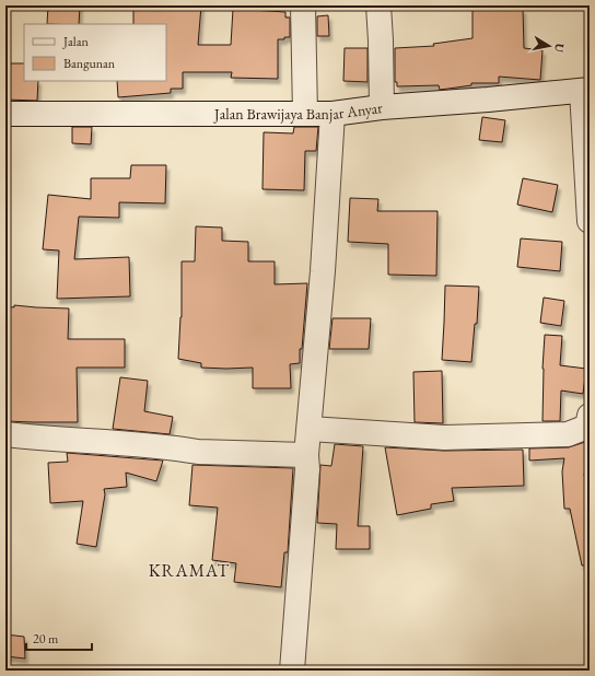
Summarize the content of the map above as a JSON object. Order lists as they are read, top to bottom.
{
  "streets": {
    "street": ["Jalan Brawijaya Banjar Anyar"]
  },
  "districts": ["KRAMAT"],
  "legend": ["Jalan", "Bangunan"],
  "scale_bar": "20 m",
  "north": "right"
}
